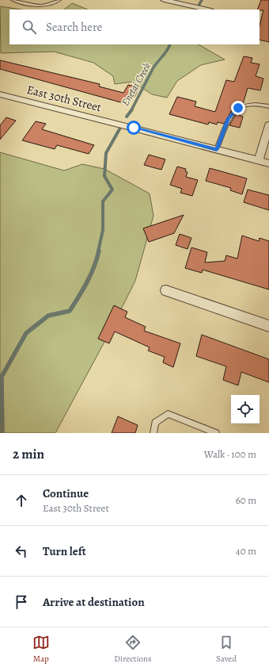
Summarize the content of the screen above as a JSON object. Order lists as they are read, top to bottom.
{
  "streets": {
    "street": ["East 30th Street"]
  },
  "water": ["Enetai Creek"],
  "page": {
    "search": "Search here",
    "heading": ["2 min", "Walk · 100 m"],
    "list": [
      ["Continue", "East 30th Street", "60 m"],
      ["Turn left", "40 m"],
      "Arrive at destination"
    ],
    "nav": ["Map", "Directions", "Saved"]
  }
}
